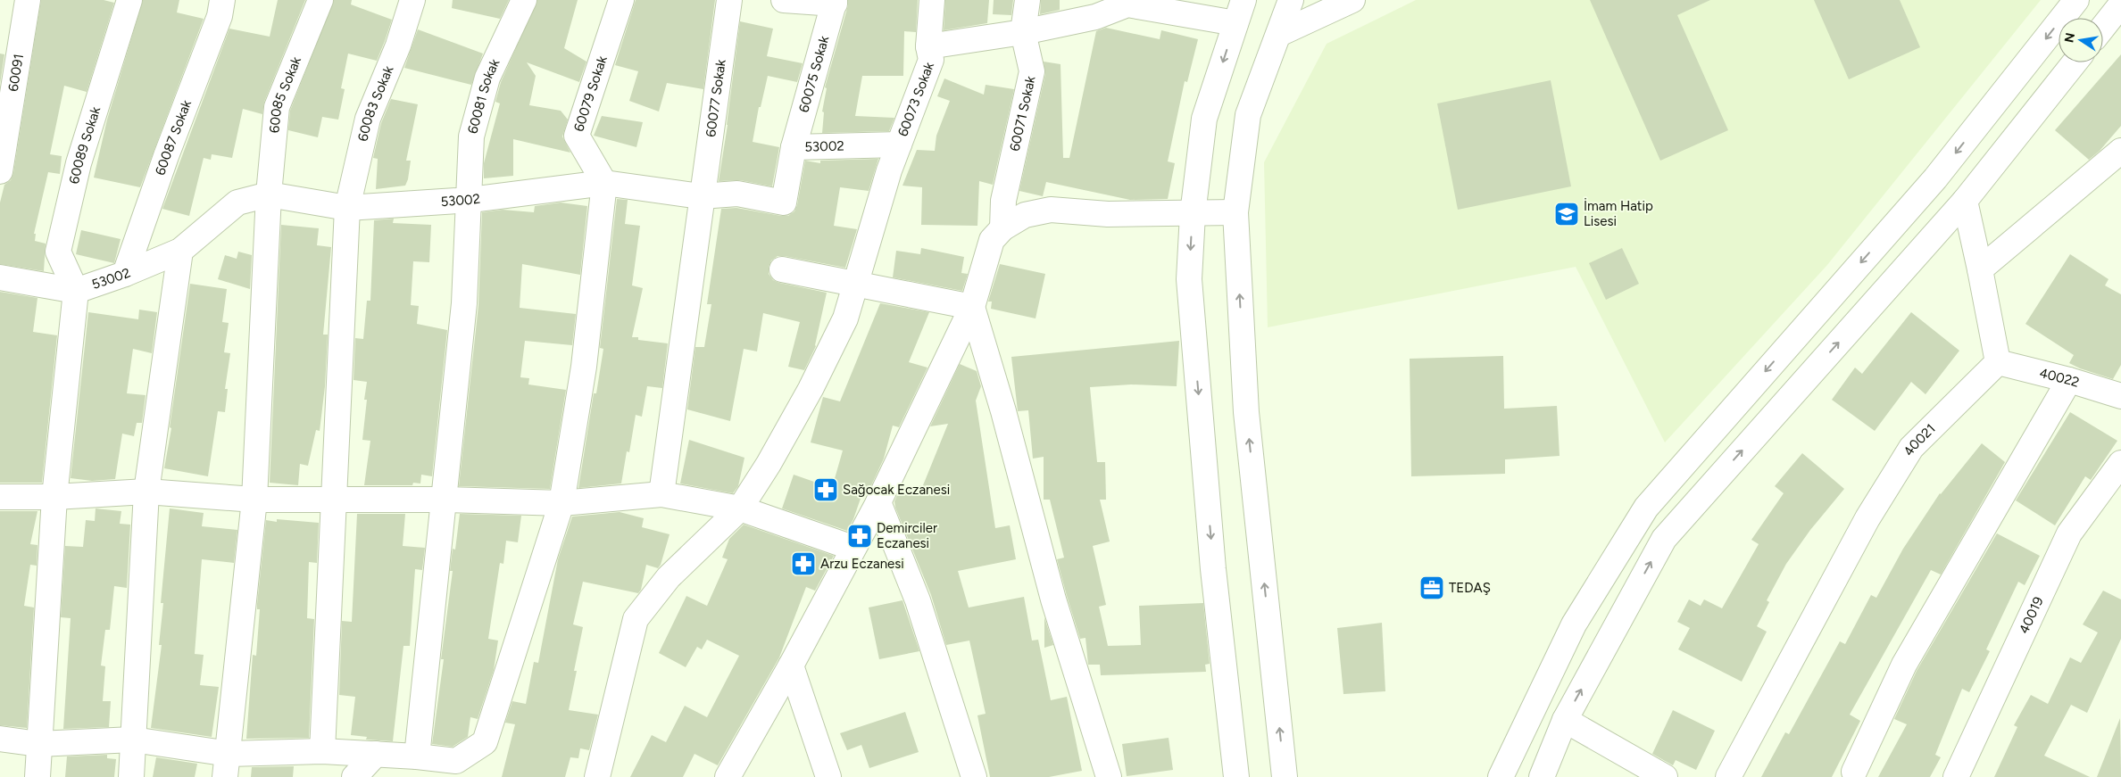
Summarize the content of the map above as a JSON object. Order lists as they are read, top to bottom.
{
  "streets": {
    "street": [
      "60091",
      "60075 Sokak",
      "60079 Sokak",
      "60085 Sokak",
      "60081 Sokak",
      "60077 Sokak",
      "60073 Sokak",
      "60083 Sokak",
      "60071 Sokak",
      "60087 Sokak",
      "60089 Sokak",
      "53002",
      "40022",
      "40021",
      "40019"
    ]
  },
  "crossings": [
    ["60075 Sokak", "53002"],
    ["60079 Sokak", "53002"],
    ["60085 Sokak", "53002"],
    ["60081 Sokak", "53002"],
    ["60077 Sokak", "53002"],
    ["60073 Sokak", "53002"],
    ["60083 Sokak", "53002"],
    ["60087 Sokak", "53002"],
    ["60089 Sokak", "53002"],
    ["40022", "40021"]
  ],
  "places": {
    "school or university": ["İmam Hatip Lisesi"],
    "pharmacy": ["Sağocak Eczanesi", "Demirciler Eczanesi", "Arzu Eczanesi"],
    "office": ["TEDAŞ"]
  },
  "north": "left"
}
